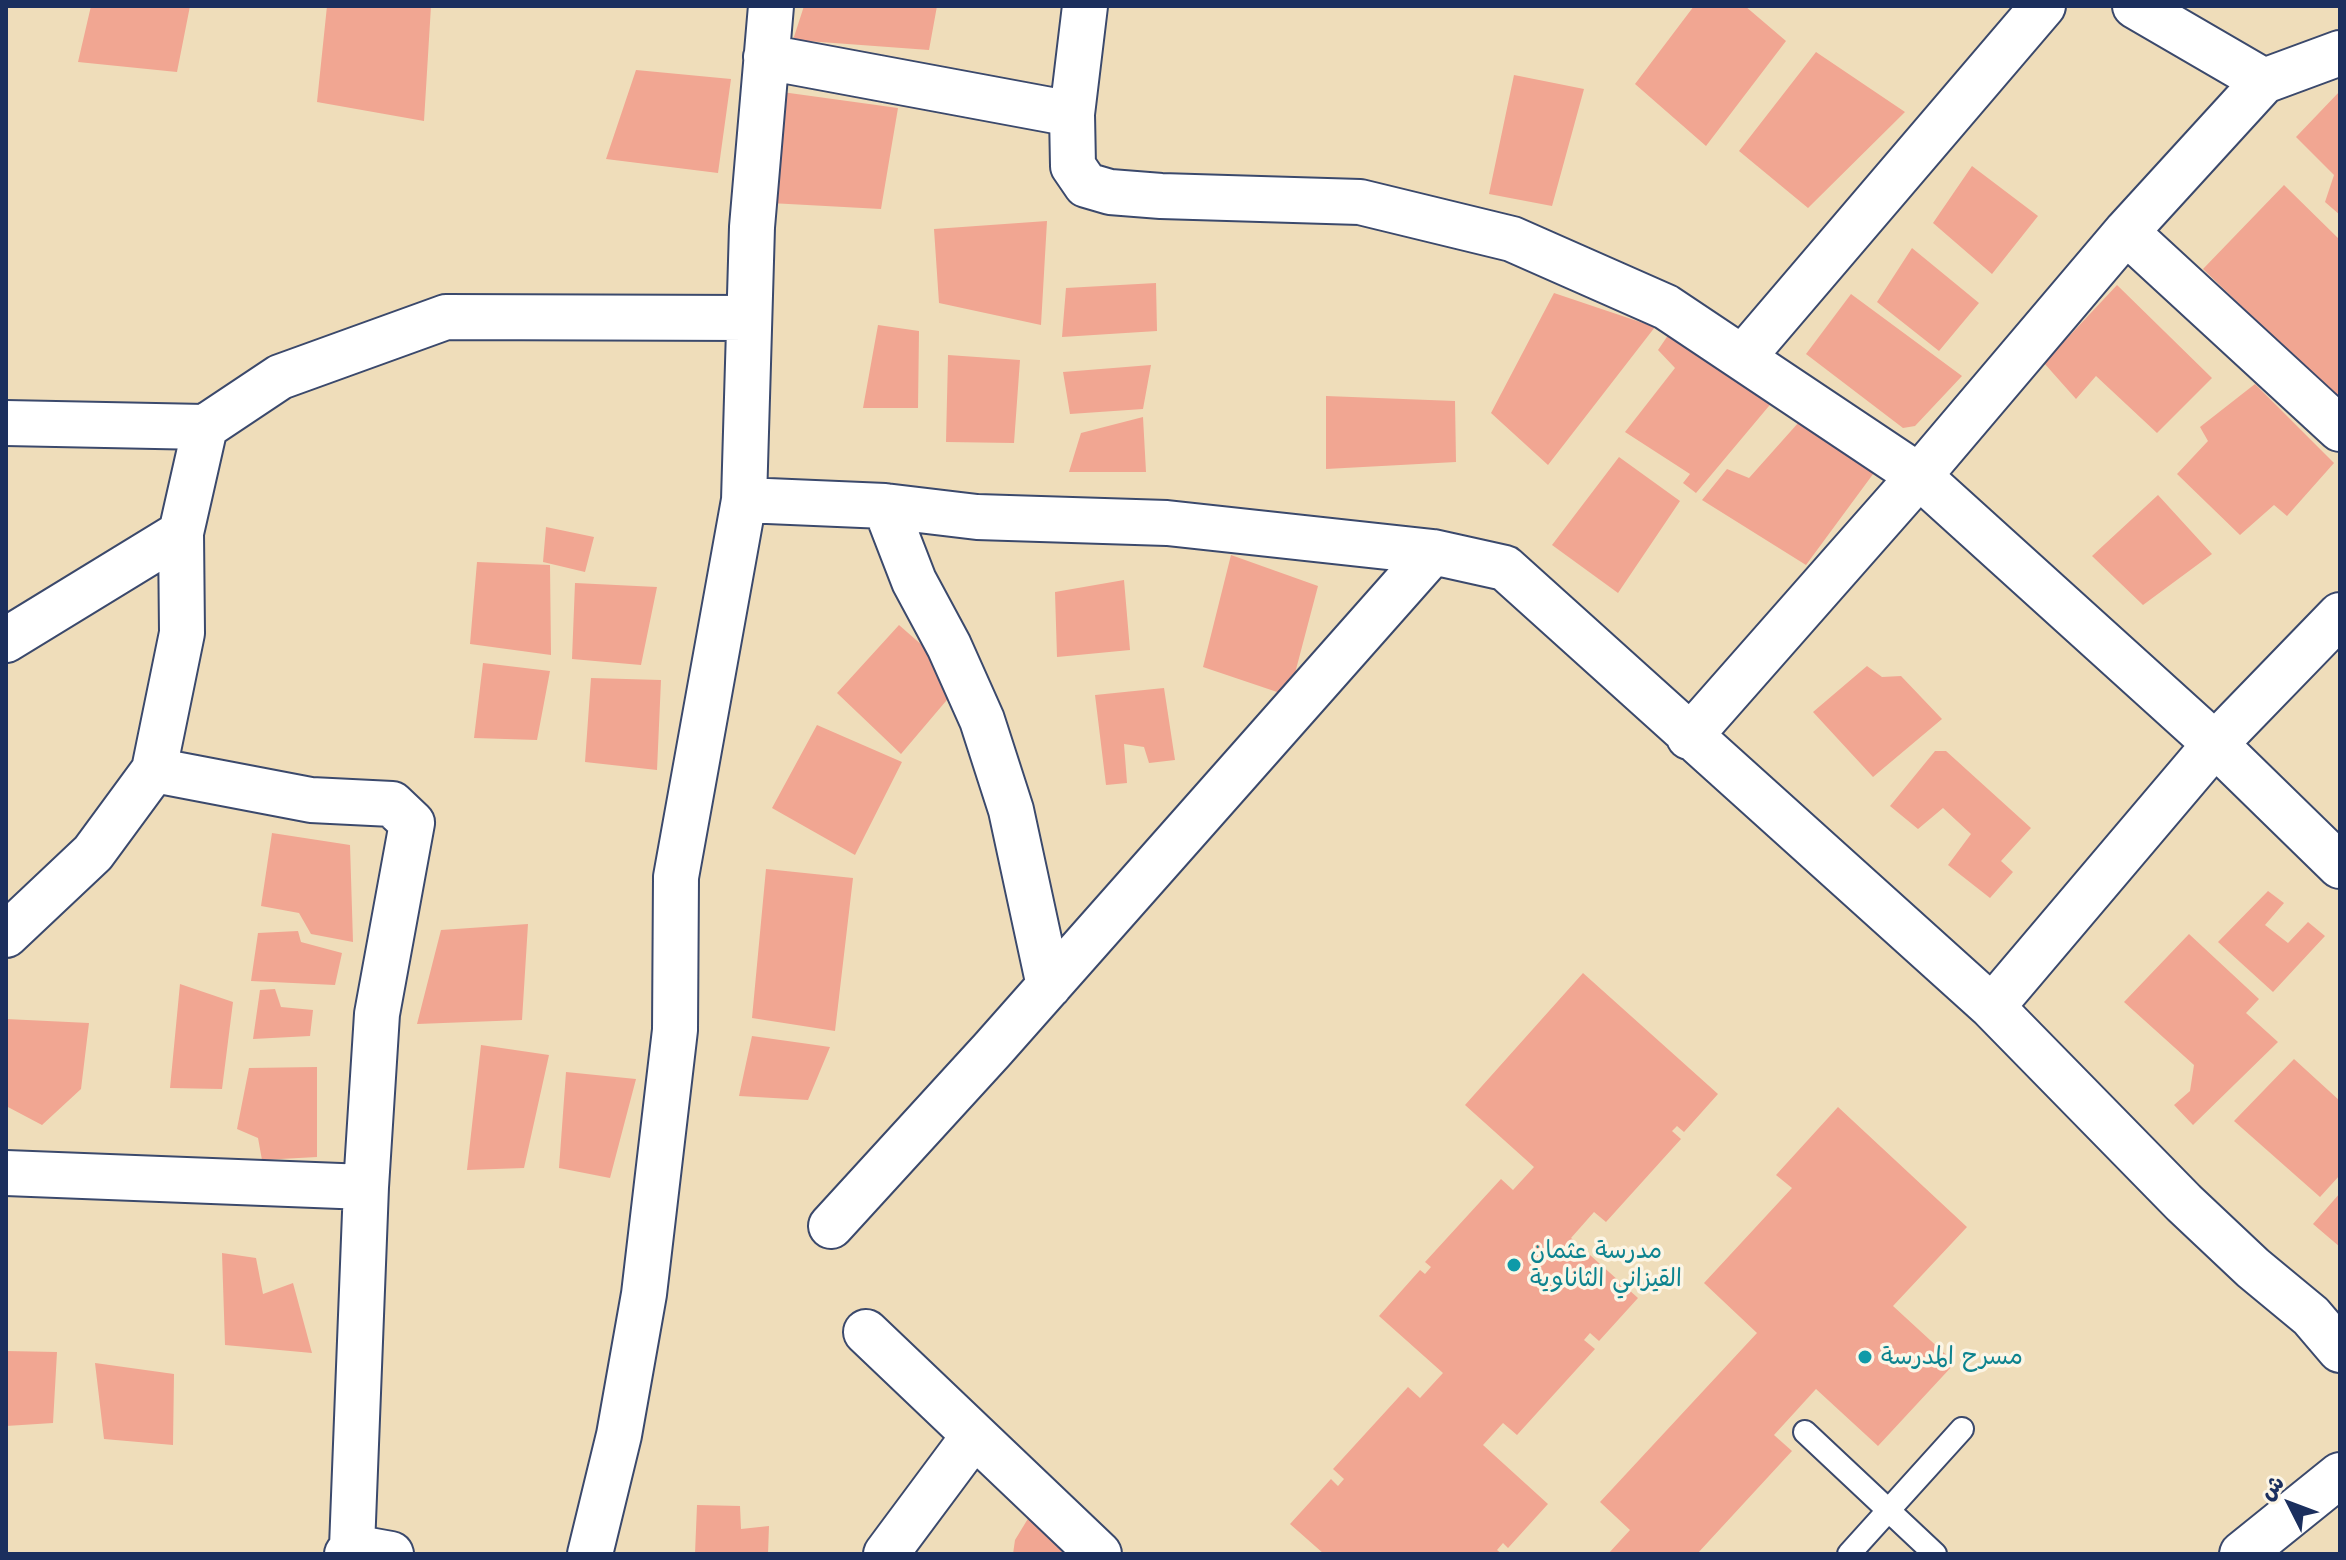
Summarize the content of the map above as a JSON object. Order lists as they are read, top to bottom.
{
  "places": ["مدرسة عثمان القيزاني الثاناوية", "مسرح المدرسة"],
  "north": "top left"
}
